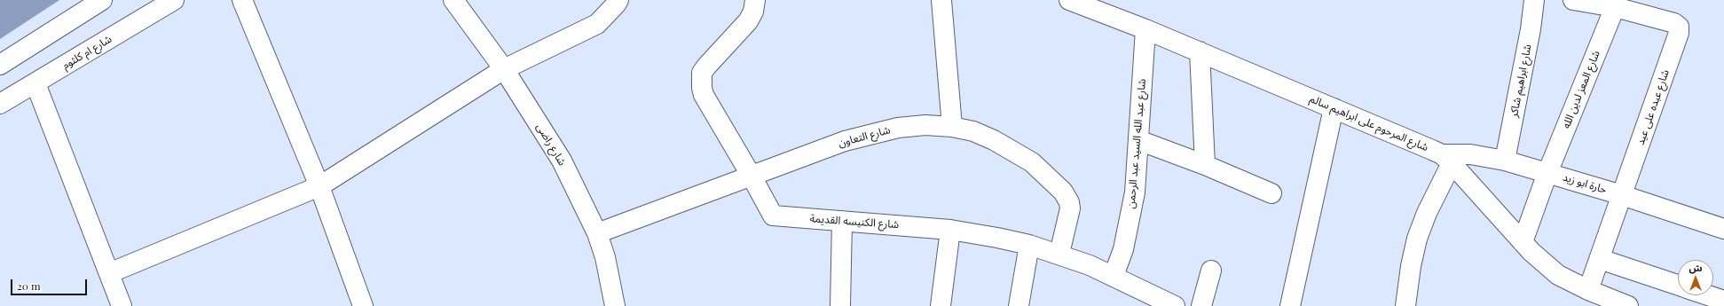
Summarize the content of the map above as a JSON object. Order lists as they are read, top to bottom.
{
  "streets": {
    "main road": [
      "شارع ام كلثوم",
      "شارع ابراهيم شاكر",
      "شارع المعز لدين الله",
      "شارع عبده على عيد",
      "شارع المرحوم على ابراهيم سالم",
      "شارع التعاون",
      "شارع عبد الله السيد عبد الرحمن",
      "شارع راضى",
      "حارة ابو زيد",
      "شارع الكنيسه القديمة"
    ]
  },
  "crossings": [
    ["شارع ابراهيم شاكر", "حارة ابو زيد"],
    ["شارع المعز لدين الله", "شارع عبده على عيد"],
    ["شارع المعز لدين الله", "شارع المرحوم على ابراهيم سالم"],
    ["شارع المعز لدين الله", "حارة ابو زيد"],
    ["شارع عبده على عيد", "شارع المرحوم على ابراهيم سالم"],
    ["شارع عبده على عيد", "حارة ابو زيد"],
    ["شارع المرحوم على ابراهيم سالم", "شارع عبد الله السيد عبد الرحمن"],
    ["شارع المرحوم على ابراهيم سالم", "حارة ابو زيد"],
    ["شارع التعاون", "شارع راضى"],
    ["شارع التعاون", "شارع الكنيسه القديمة"],
    ["شارع عبد الله السيد عبد الرحمن", "شارع الكنيسه القديمة"]
  ],
  "scale_bar": "20 m",
  "north": "top"
}
